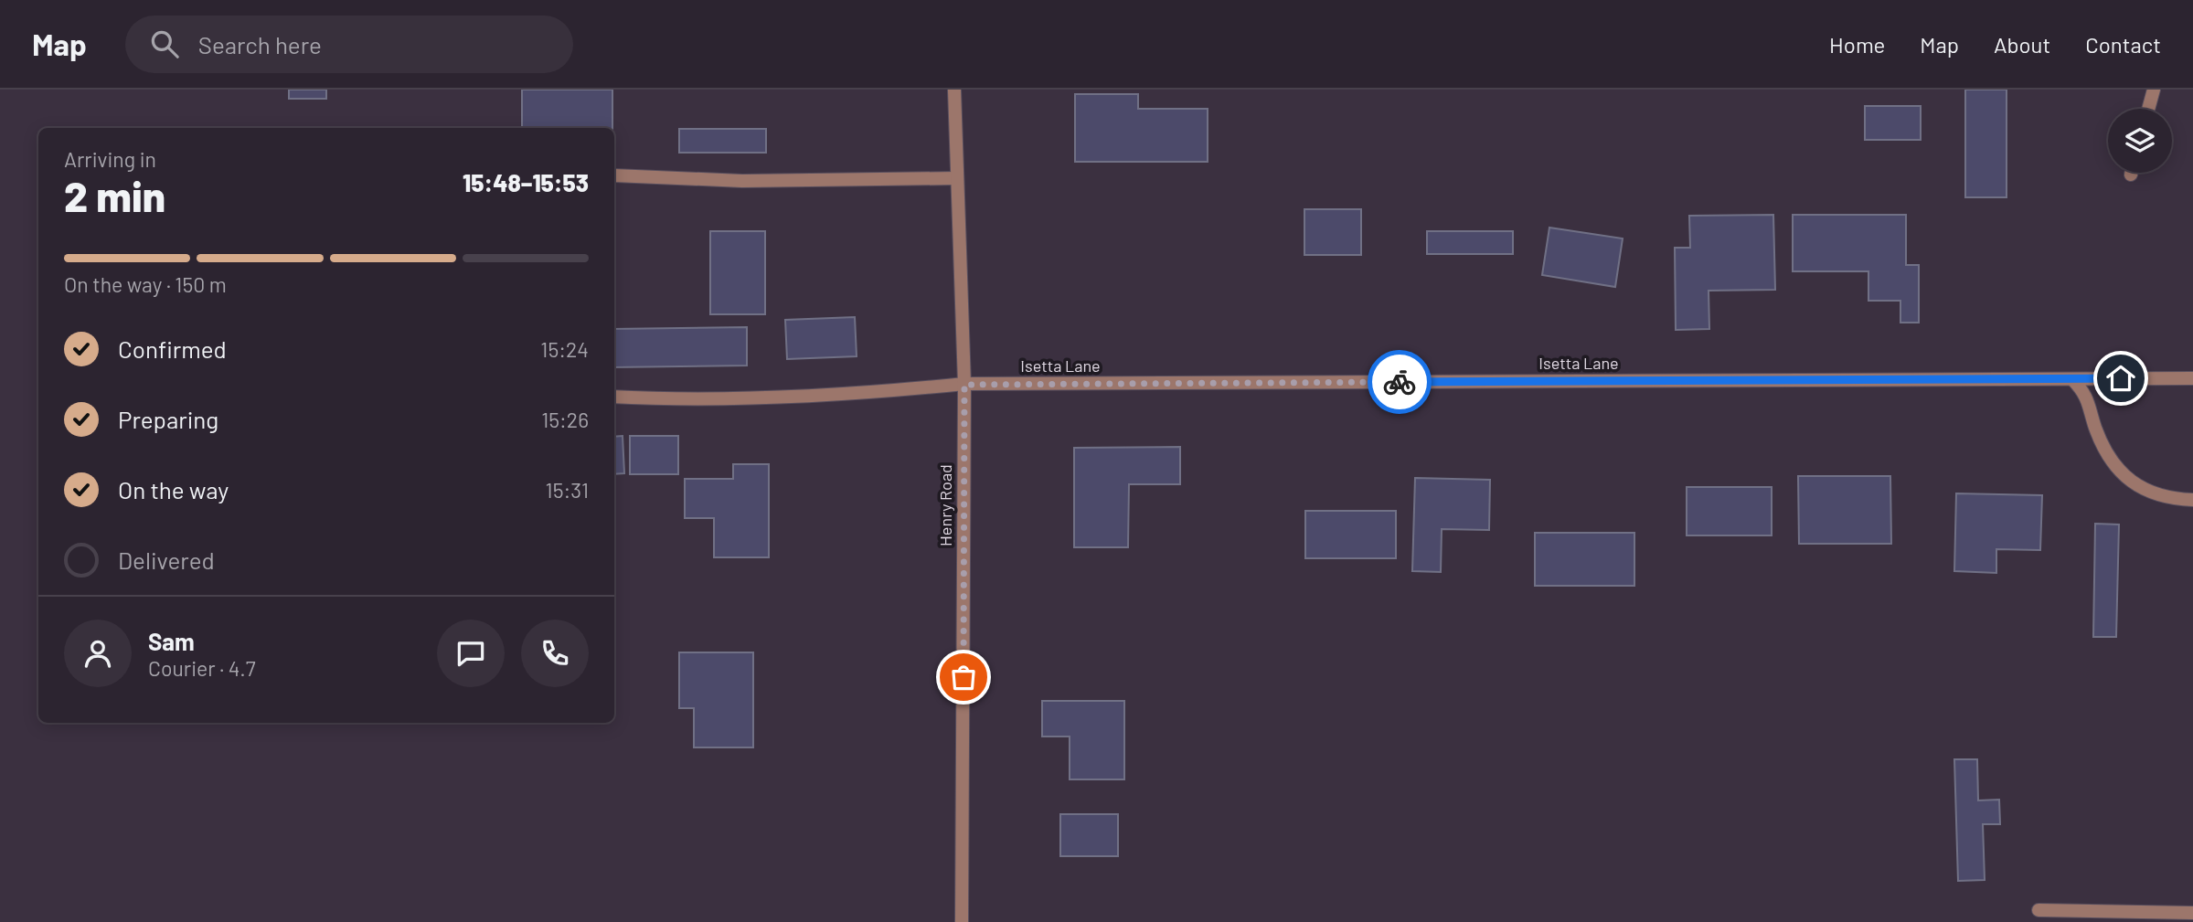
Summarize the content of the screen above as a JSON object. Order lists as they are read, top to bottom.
{
  "streets": {
    "street": ["Isetta Lane", "Henry Road"]
  },
  "crossings": [
    ["Isetta Lane", "Henry Road"]
  ],
  "page": {
    "header": "Map",
    "search": "Search here",
    "nav": [
      "Home",
      "Map",
      "About",
      "Contact"
    ],
    "heading": ["2 min", "Arriving in", "15:48–15:53"],
    "panel": ["Sam", "Courier · 4.7"],
    "bar": "On the way · 150 m",
    "list": [
      ["Confirmed", "15:24"],
      ["Preparing", "15:26"],
      ["On the way", "15:31"],
      "Delivered"
    ]
  }
}
